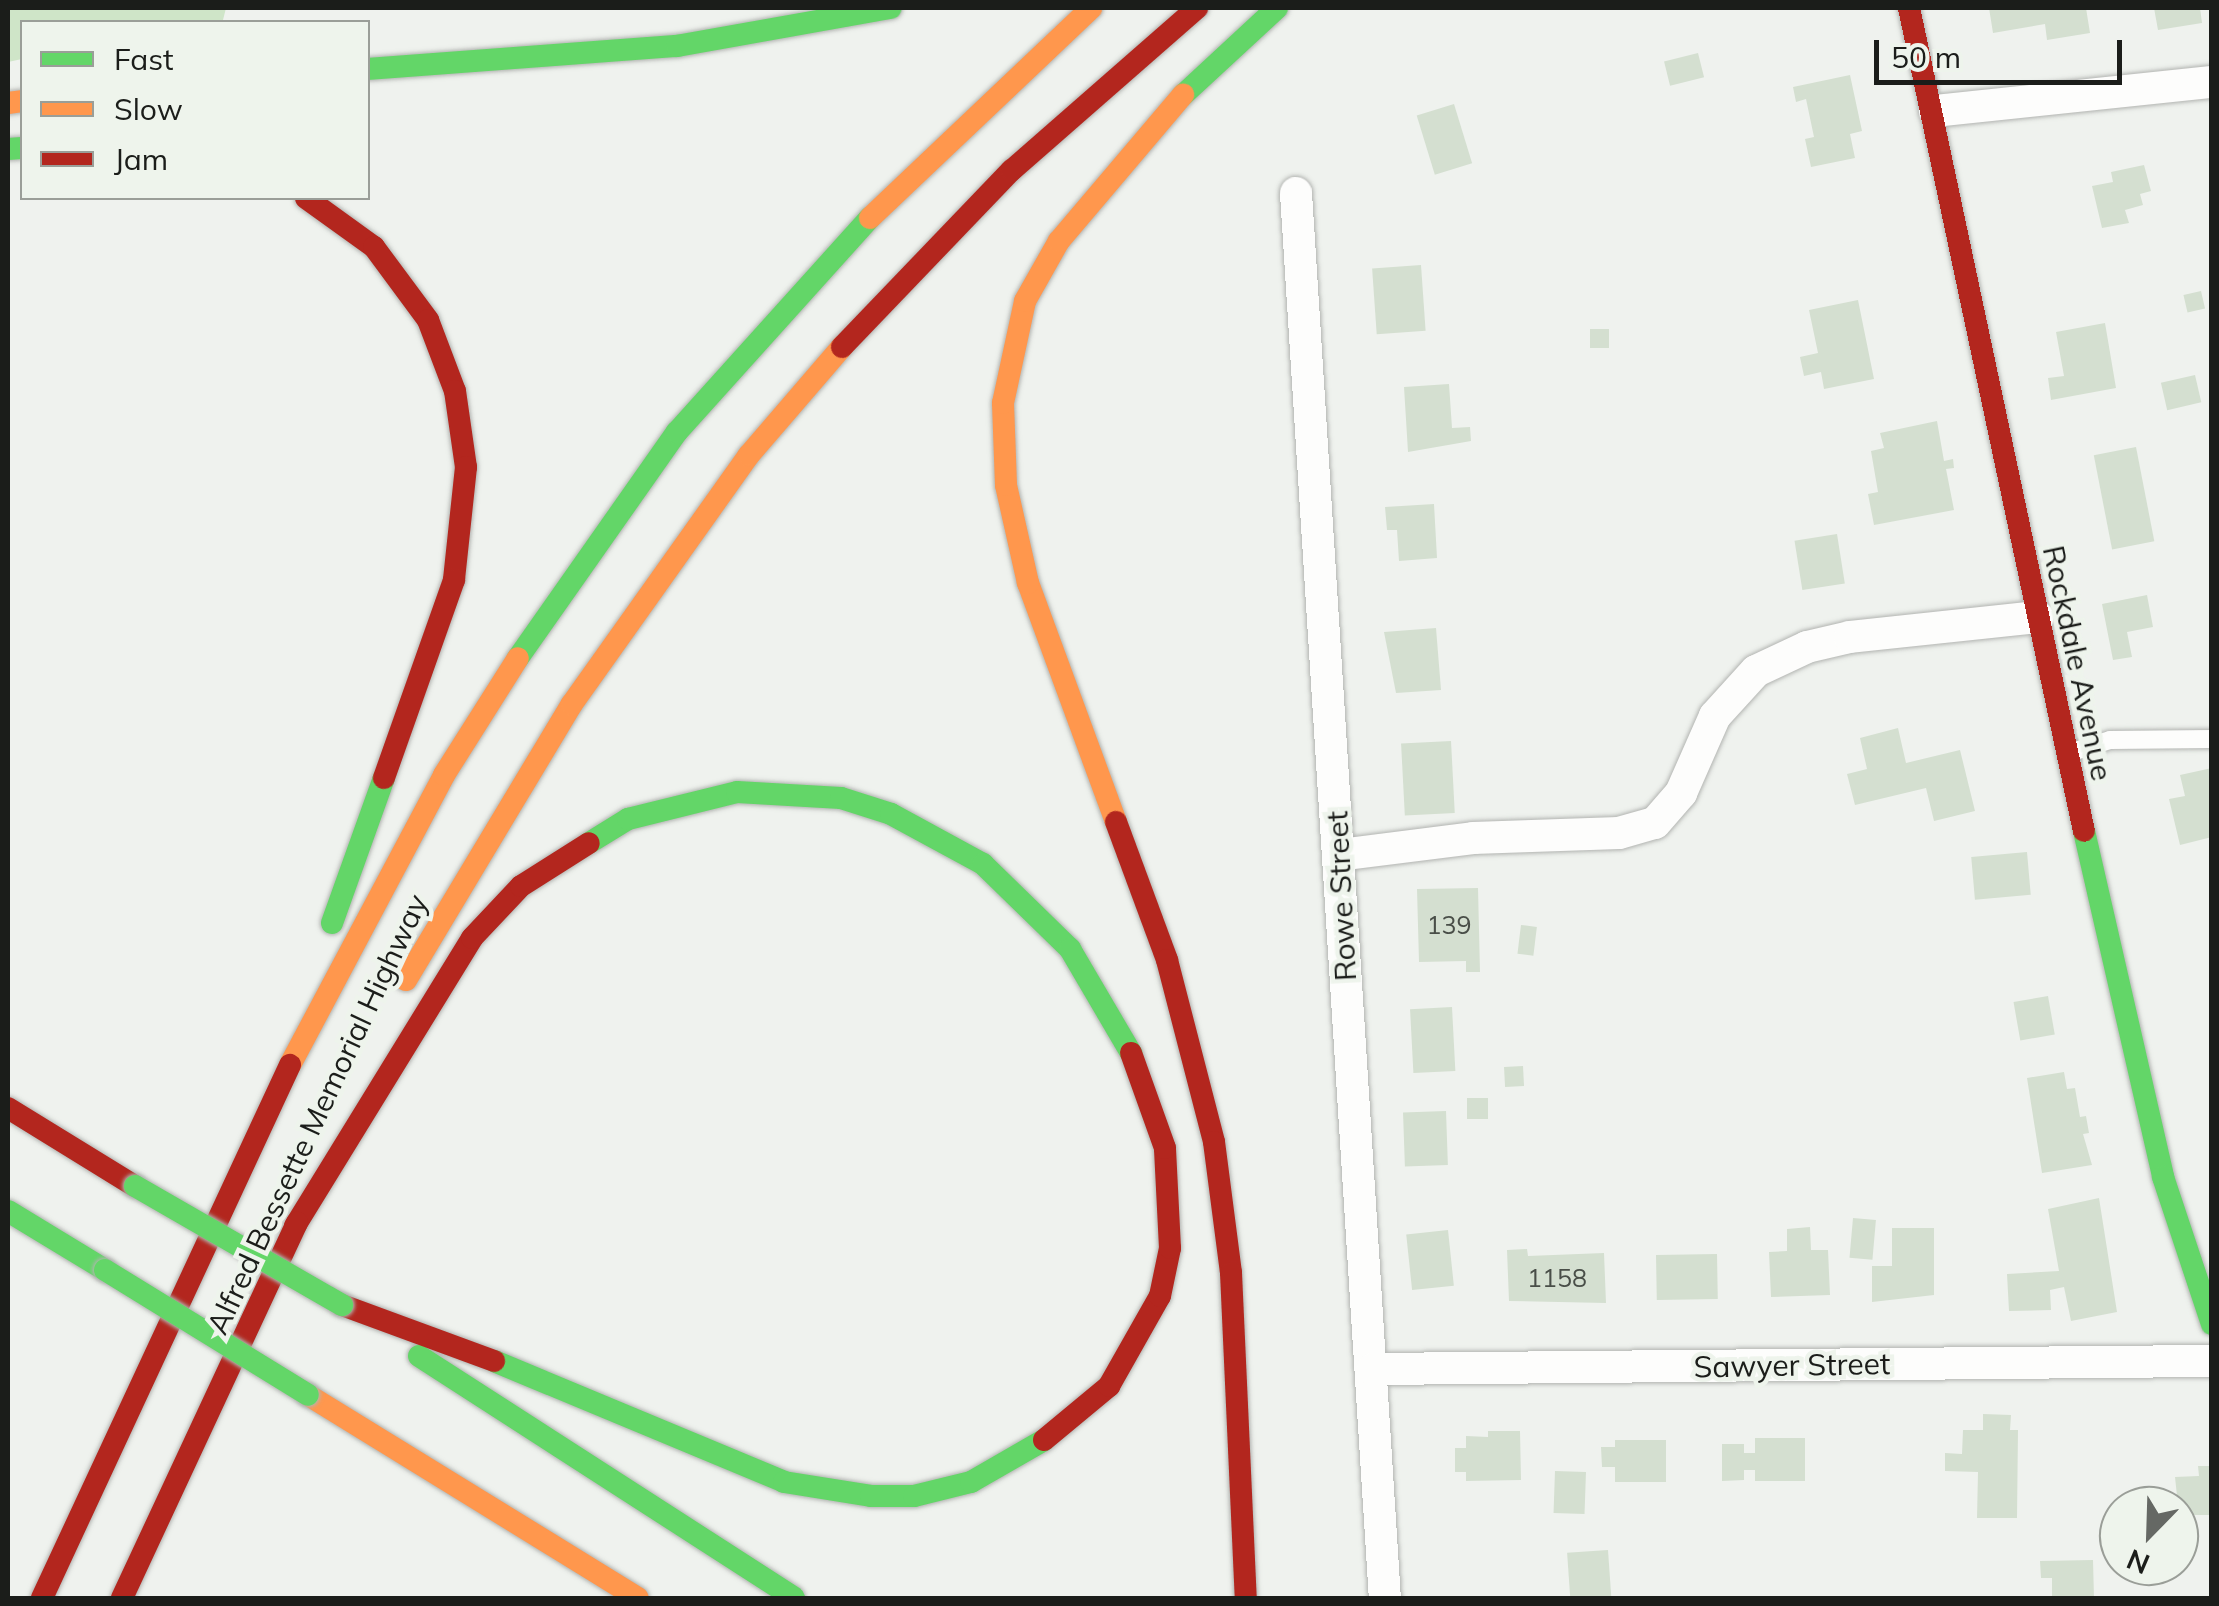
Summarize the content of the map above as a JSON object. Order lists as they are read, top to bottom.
{
  "streets": {
    "main road": ["Rockdale Avenue", "Alfred Bessette Memorial Highway"],
    "street": ["Rowe Street", "Sawyer Street"]
  },
  "crossings": [
    ["Rowe Street", "Sawyer Street"]
  ],
  "house_numbers": ["139", "1158"],
  "legend": ["Fast", "Slow", "Jam"],
  "scale_bar": "50 m",
  "north": "bottom left"
}
